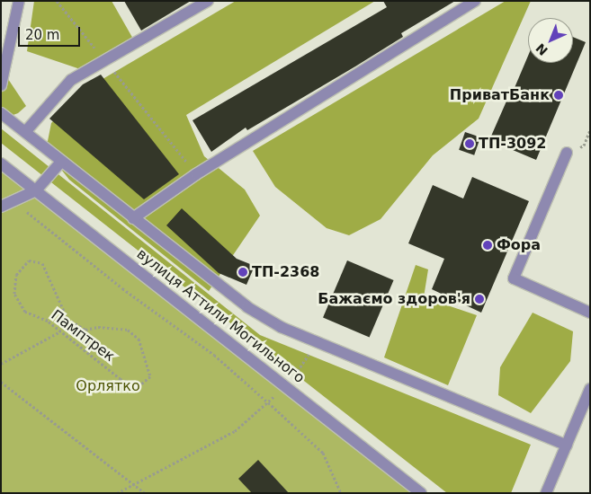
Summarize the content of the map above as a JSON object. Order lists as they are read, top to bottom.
{
  "streets": {
    "street": ["вулиця Аттили Могильного"],
    "path": ["Памптрек"]
  },
  "parks": ["Орлятко"],
  "places": [
    "ПриватБанк",
    "ТП-3092",
    "Фора",
    "ТП-2368",
    "Бажаємо здоров'я"
  ],
  "scale_bar": "20 m",
  "north": "bottom left"
}
